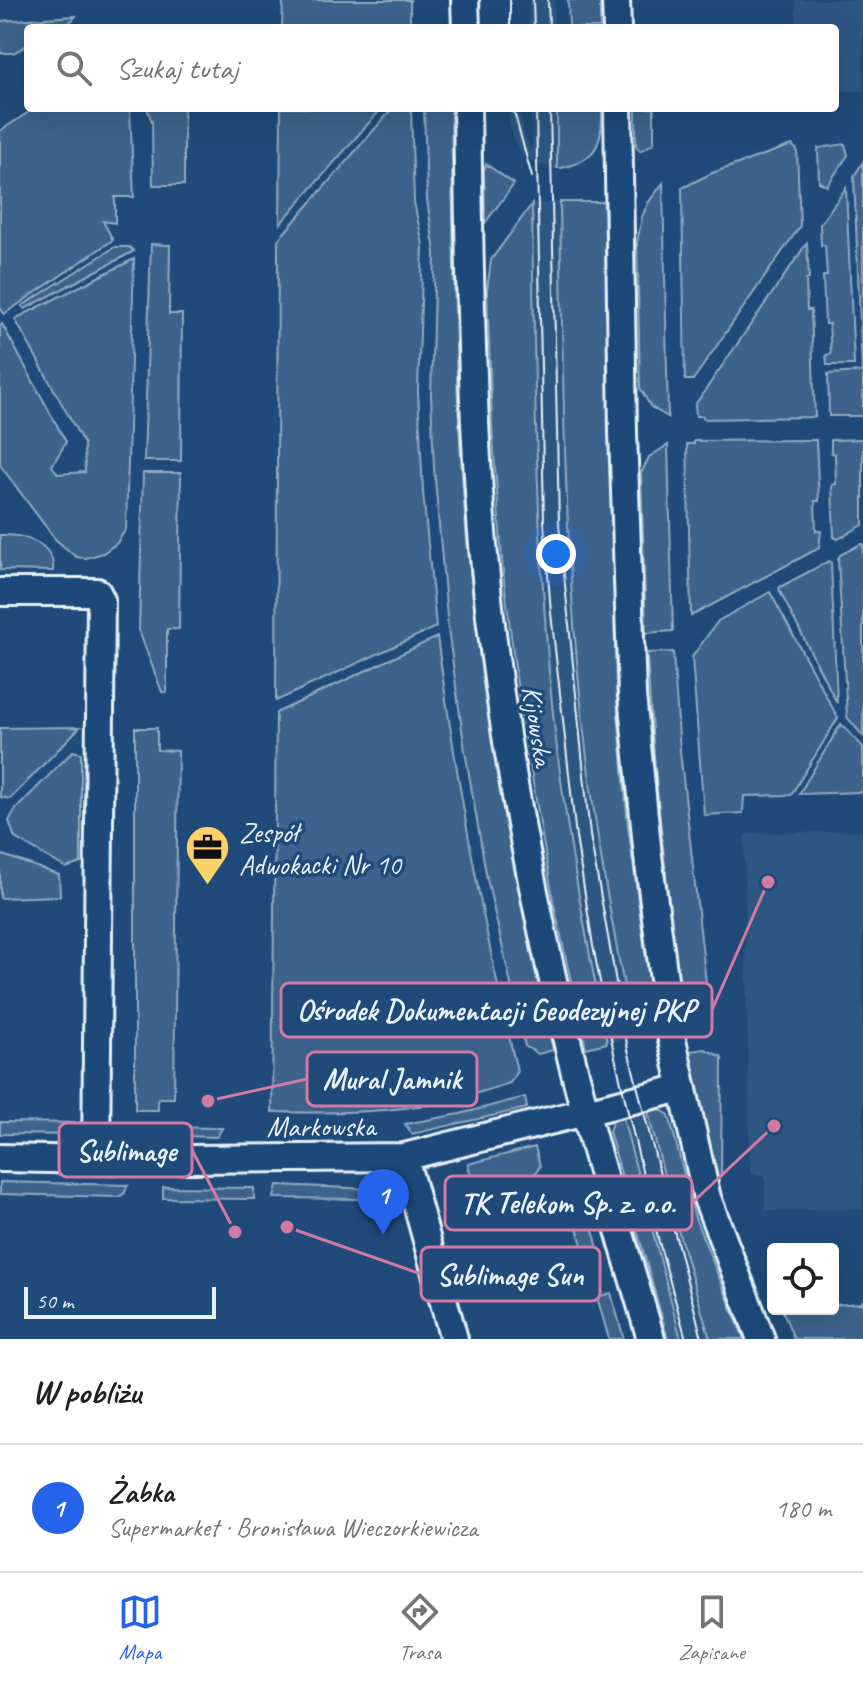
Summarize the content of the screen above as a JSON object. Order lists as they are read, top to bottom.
{
  "streets": {
    "street": ["Kijowska", "Markowska"]
  },
  "crossings": [
    ["Kijowska", "Markowska"]
  ],
  "places": {
    "other": [
      "Ośrodek Dokumentacji Geodezyjnej PKP",
      "Mural Jamnik",
      "TK Telekom Sp. z. o.o.",
      "Sublimage Sun",
      "Sublimage"
    ],
    "office": ["Zespół Adwokacki Nr 10"]
  },
  "scale_bar": "50 m",
  "page": {
    "search": "Szukaj tutaj",
    "pins": "1",
    "scale": "50 m",
    "heading": "W pobliżu",
    "list": [
      {
        "mark": "1",
        "name": "Żabka",
        "note": "Supermarket · Bronisława Wieczorkiewicza",
        "value": "180 m"
      }
    ],
    "nav": ["Mapa", "Trasa", "Zapisane"]
  }
}
